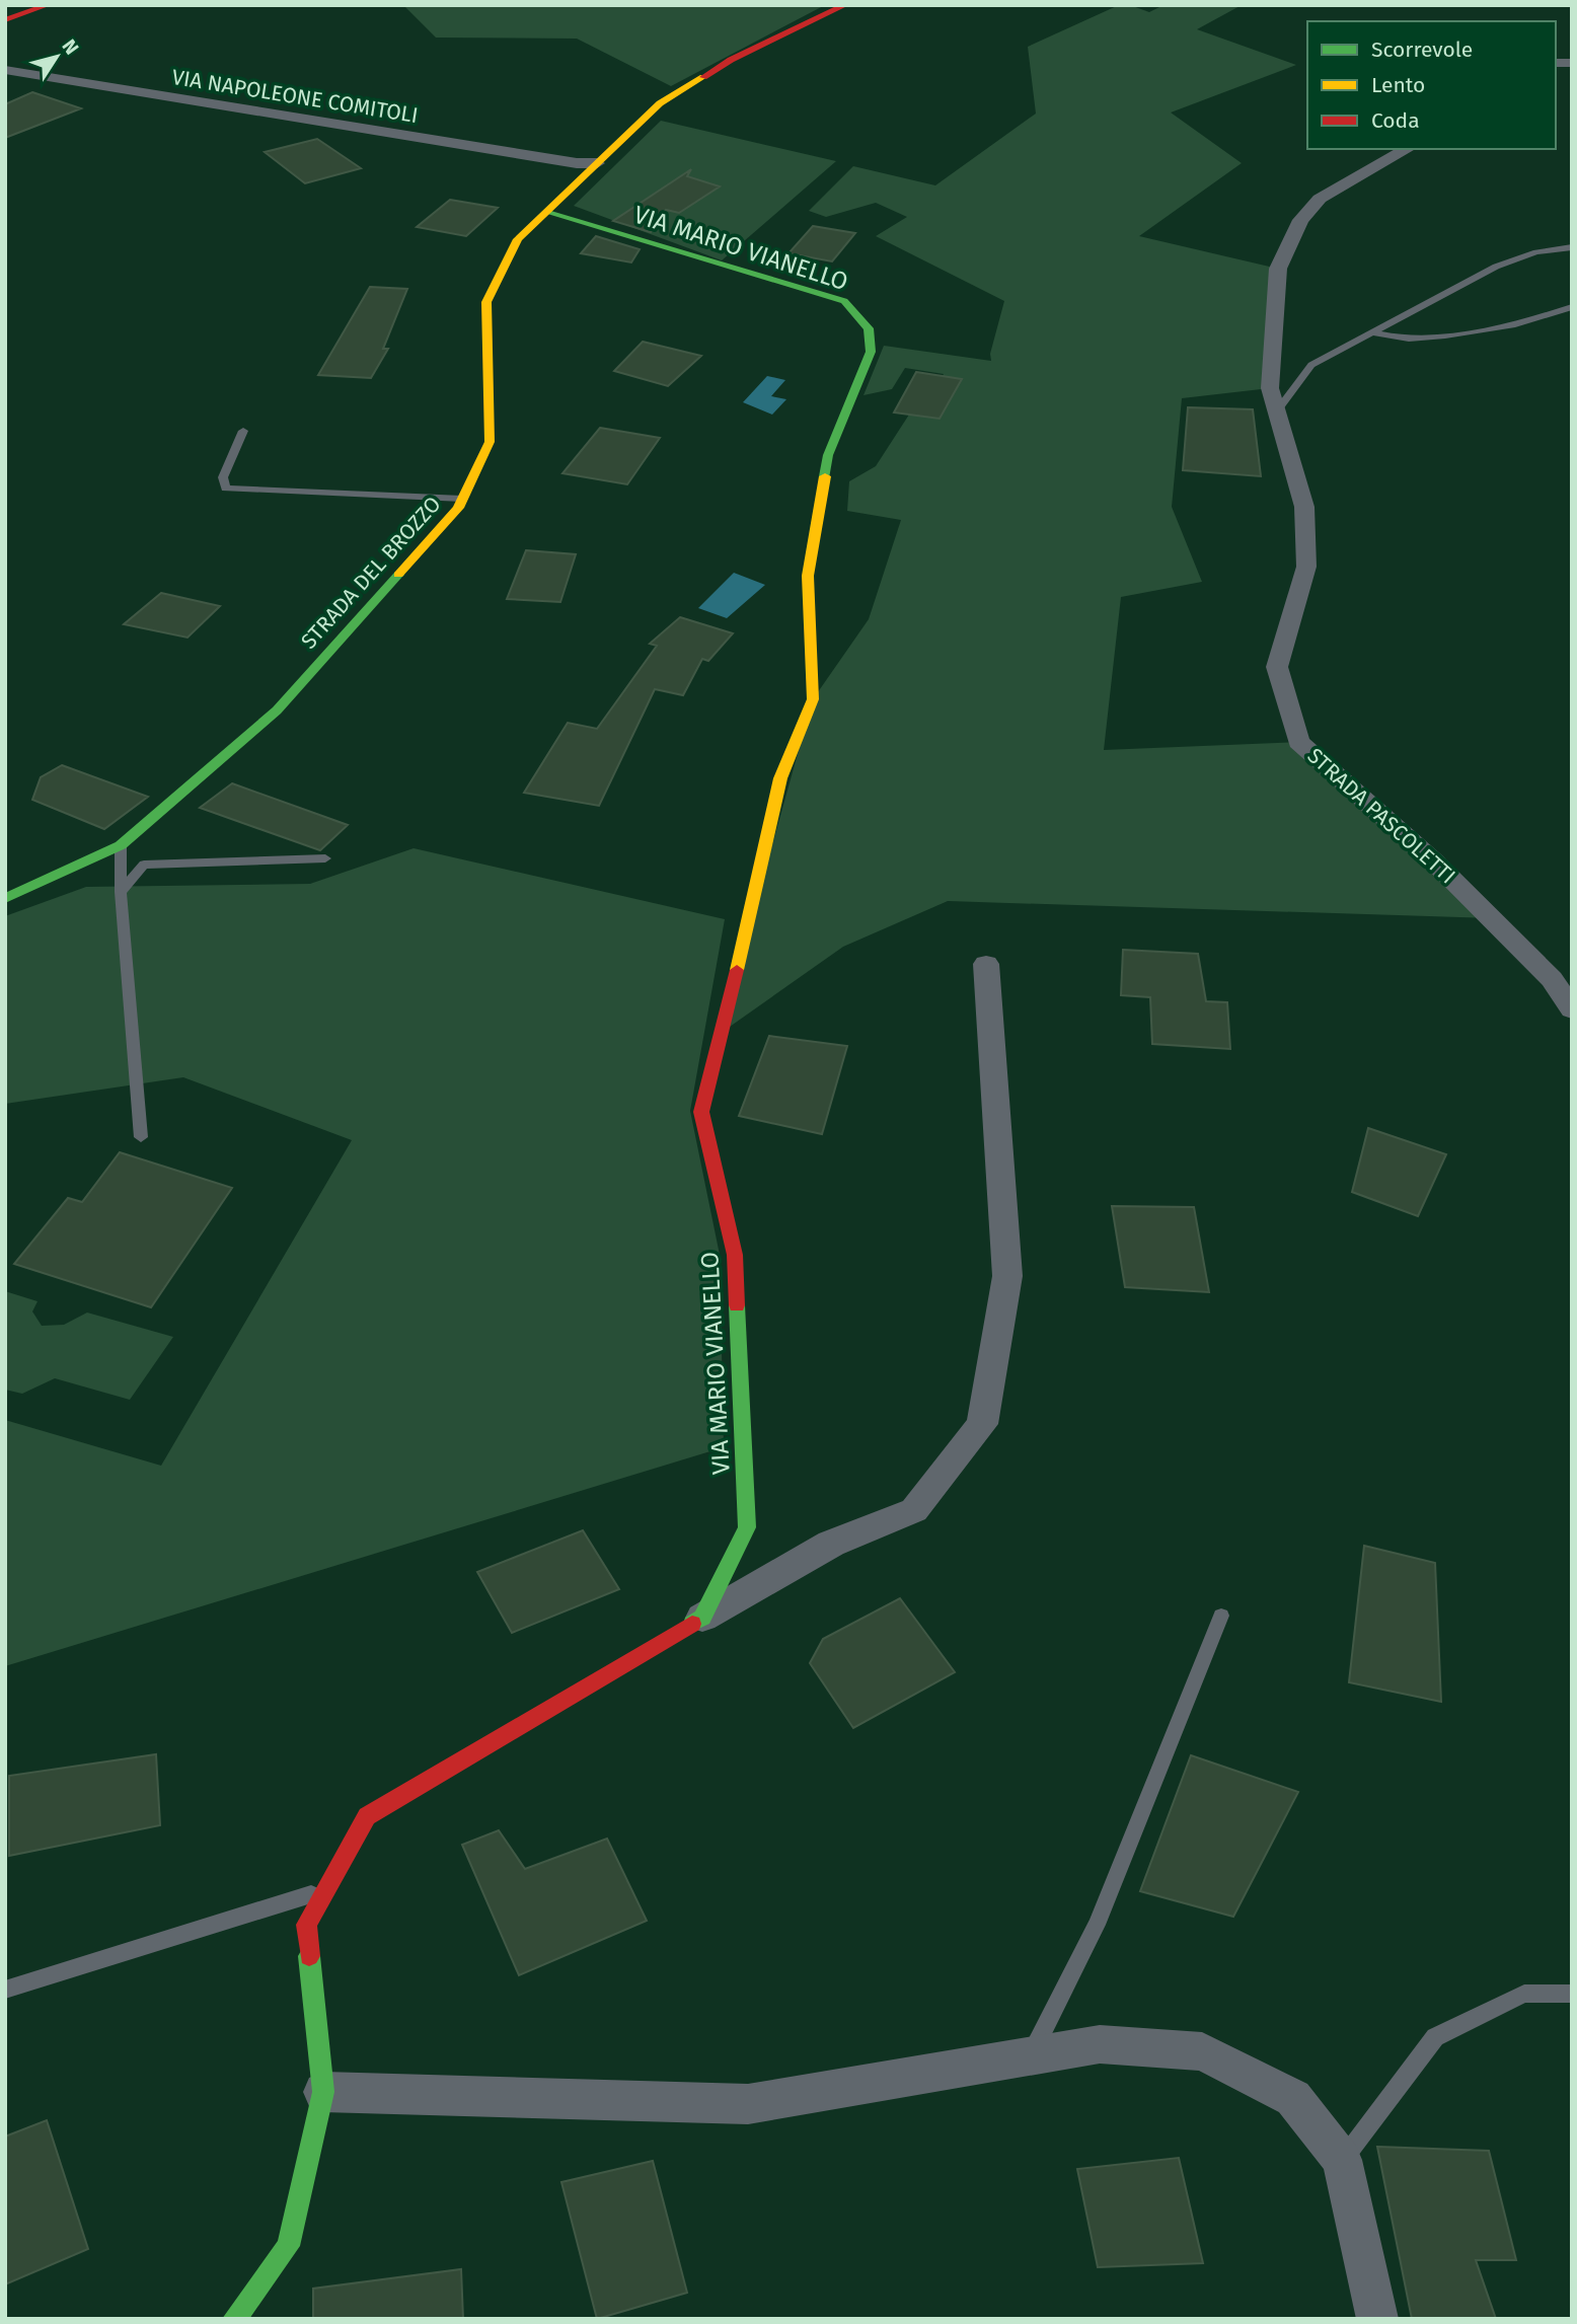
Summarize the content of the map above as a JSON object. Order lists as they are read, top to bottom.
{
  "streets": {
    "street": [
      "VIA NAPOLEONE COMITOLI",
      "VIA MARIO VIANELLO",
      "STRADA DEL BROZZO",
      "STRADA PASCOLETTI"
    ]
  },
  "crossings": [
    ["VIA NAPOLEONE COMITOLI", "STRADA DEL BROZZO"],
    ["VIA MARIO VIANELLO", "STRADA DEL BROZZO"]
  ],
  "legend": ["Scorrevole", "Lento", "Coda"],
  "north": "top right"
}
